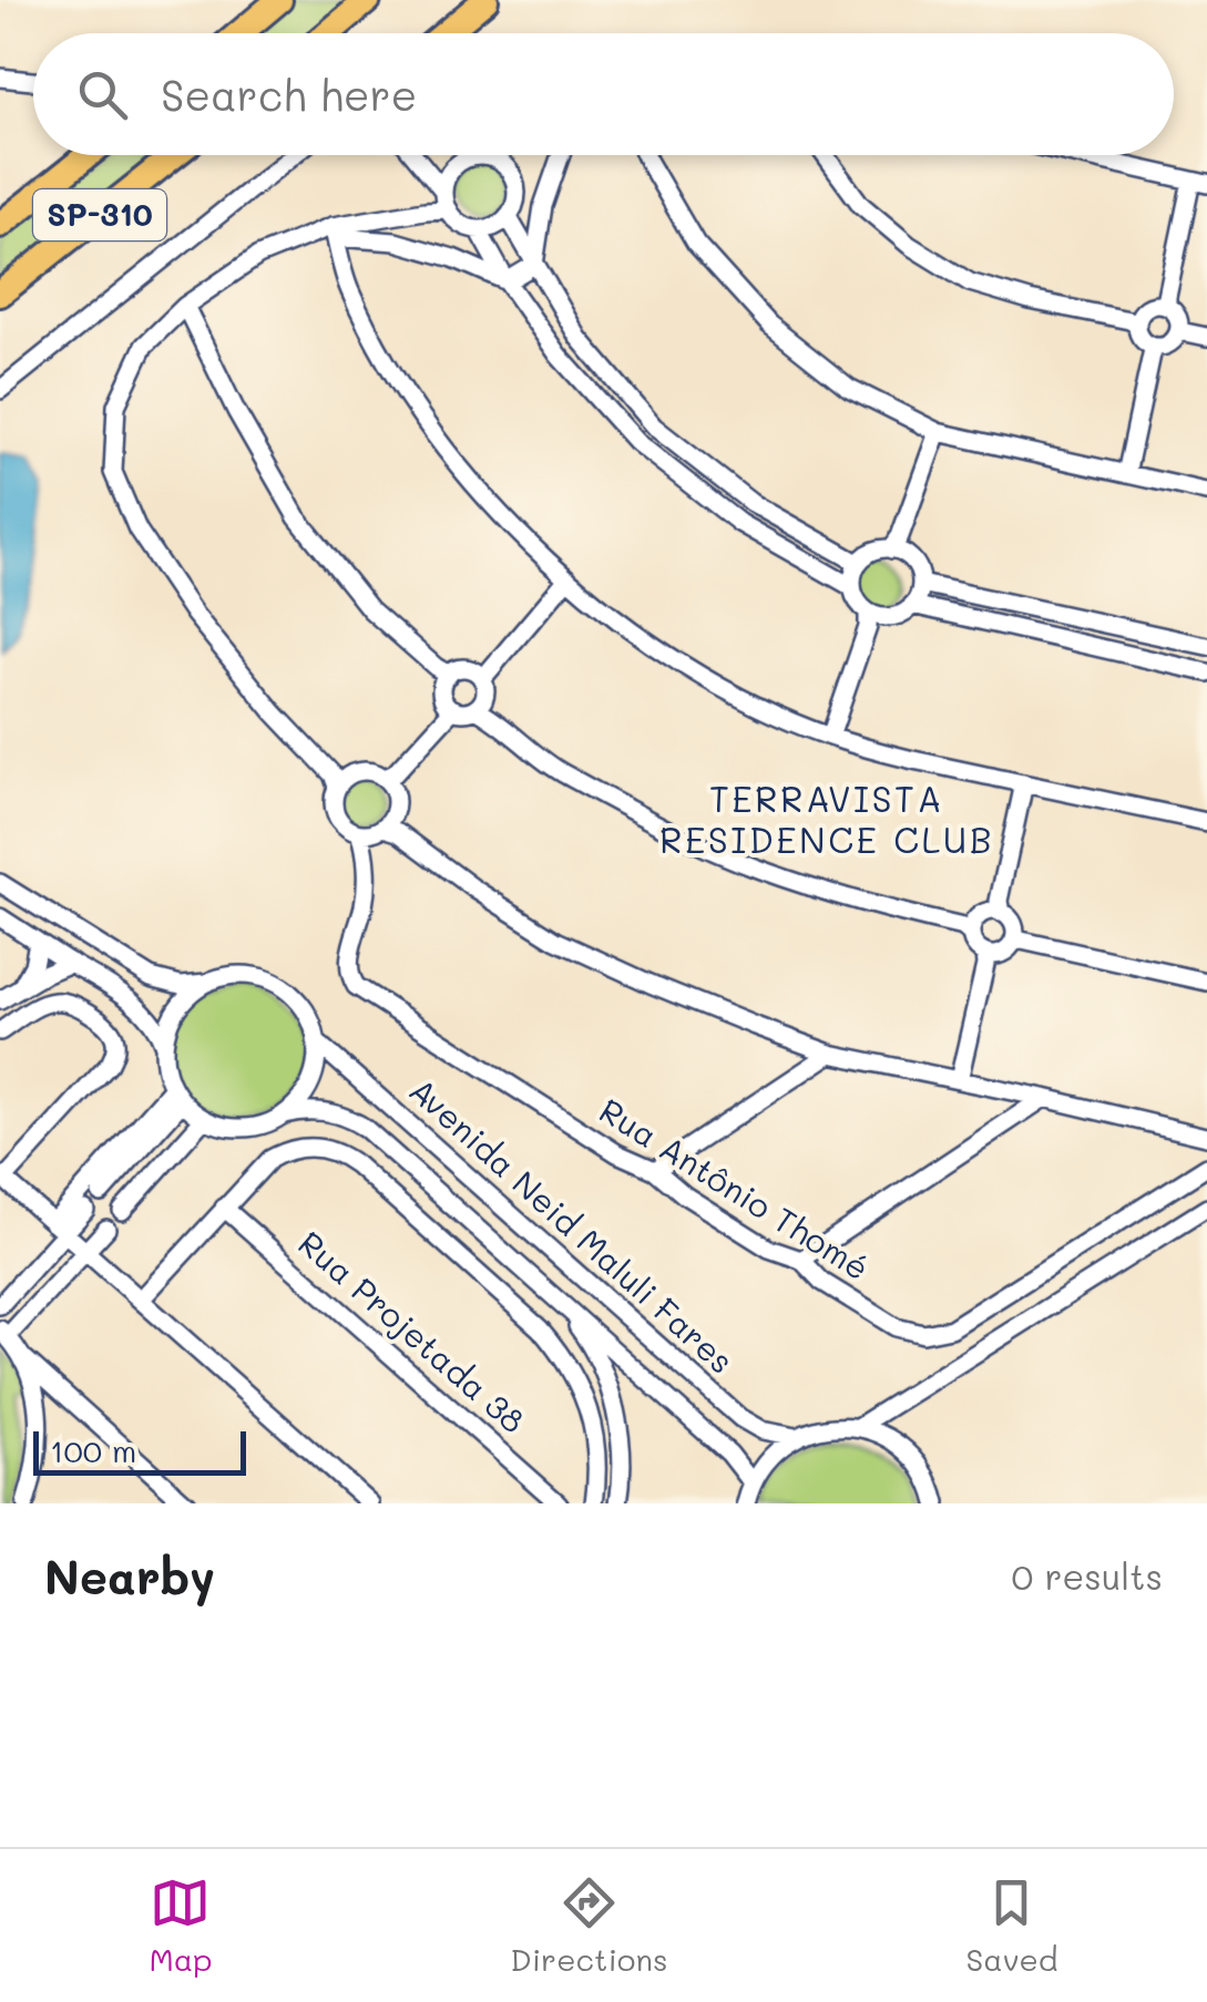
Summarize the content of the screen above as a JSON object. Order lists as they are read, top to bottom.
{
  "streets": {
    "highway": ["SP-310"],
    "street": ["Rua Antônio Thomé", "Avenida Neid Maluli Fares", "Rua Projetada 38"]
  },
  "districts": ["TERRAVISTA RESIDENCE CLUB"],
  "scale_bar": "100 m",
  "page": {
    "search": "Search here",
    "scale": "100 m",
    "heading": ["Nearby", "0 results"],
    "nav": ["Map", "Directions", "Saved"]
  }
}
